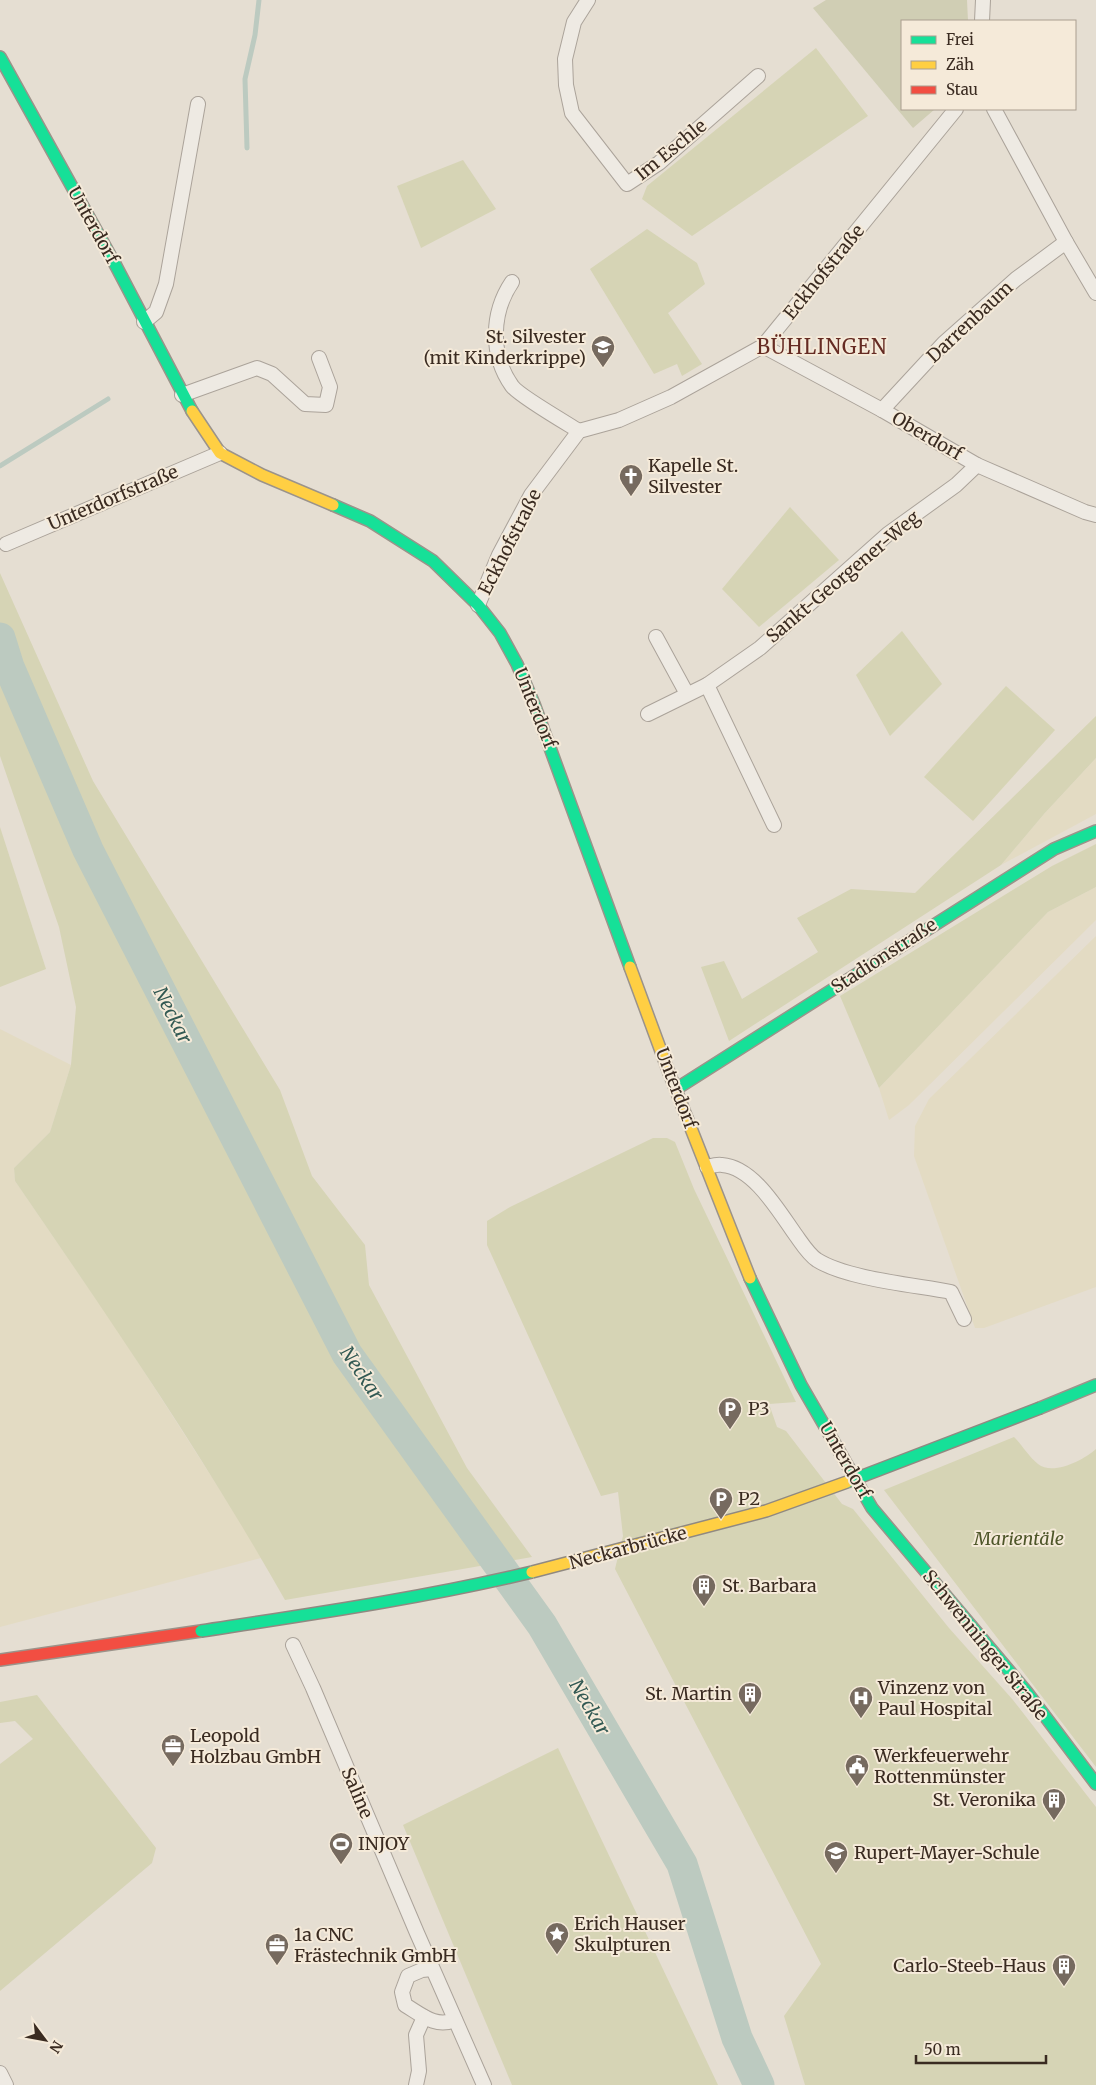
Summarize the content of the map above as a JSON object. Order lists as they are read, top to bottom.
{
  "streets": {
    "street": [
      "Im Eschle",
      "Unterdorf",
      "Eckhofstraße",
      "Darrenbaum",
      "Oberdorf",
      "Unterdorfstraße",
      "Sankt-Georgener-Weg",
      "Stadionstraße",
      "Neckarbrücke",
      "Schwenninger Straße",
      "Saline"
    ]
  },
  "crossings": [
    ["Unterdorf", "Eckhofstraße"],
    ["Unterdorf", "Unterdorfstraße"],
    ["Unterdorf", "Stadionstraße"],
    ["Unterdorf", "Schwenninger Straße"],
    ["Eckhofstraße", "Oberdorf"],
    ["Darrenbaum", "Oberdorf"],
    ["Oberdorf", "Sankt-Georgener-Weg"]
  ],
  "districts": ["BÜHLINGEN"],
  "water": ["Neckar"],
  "parks": ["Marientäle"],
  "places": {
    "school or university": ["St. Silvester (mit Kinderkrippe)", "Rupert-Mayer-Schule"],
    "church": ["Kapelle St. Silvester"],
    "parking": ["P3", "P2"],
    "building": [
      "St. Barbara",
      "St. Martin",
      "St. Veronika",
      "Carlo-Steeb-Haus"
    ],
    "hospital": ["Vinzenz von Paul Hospital"],
    "office": ["Leopold Holzbau GmbH", "1a CNC Frästechnik GmbH"],
    "public building": ["Werkfeuerwehr Rottenmünster"],
    "sports": ["INJOY"],
    "place": ["Erich Hauser Skulpturen"]
  },
  "legend": ["Frei", "Zäh", "Stau"],
  "scale_bar": "50 m",
  "north": "bottom right"
}
